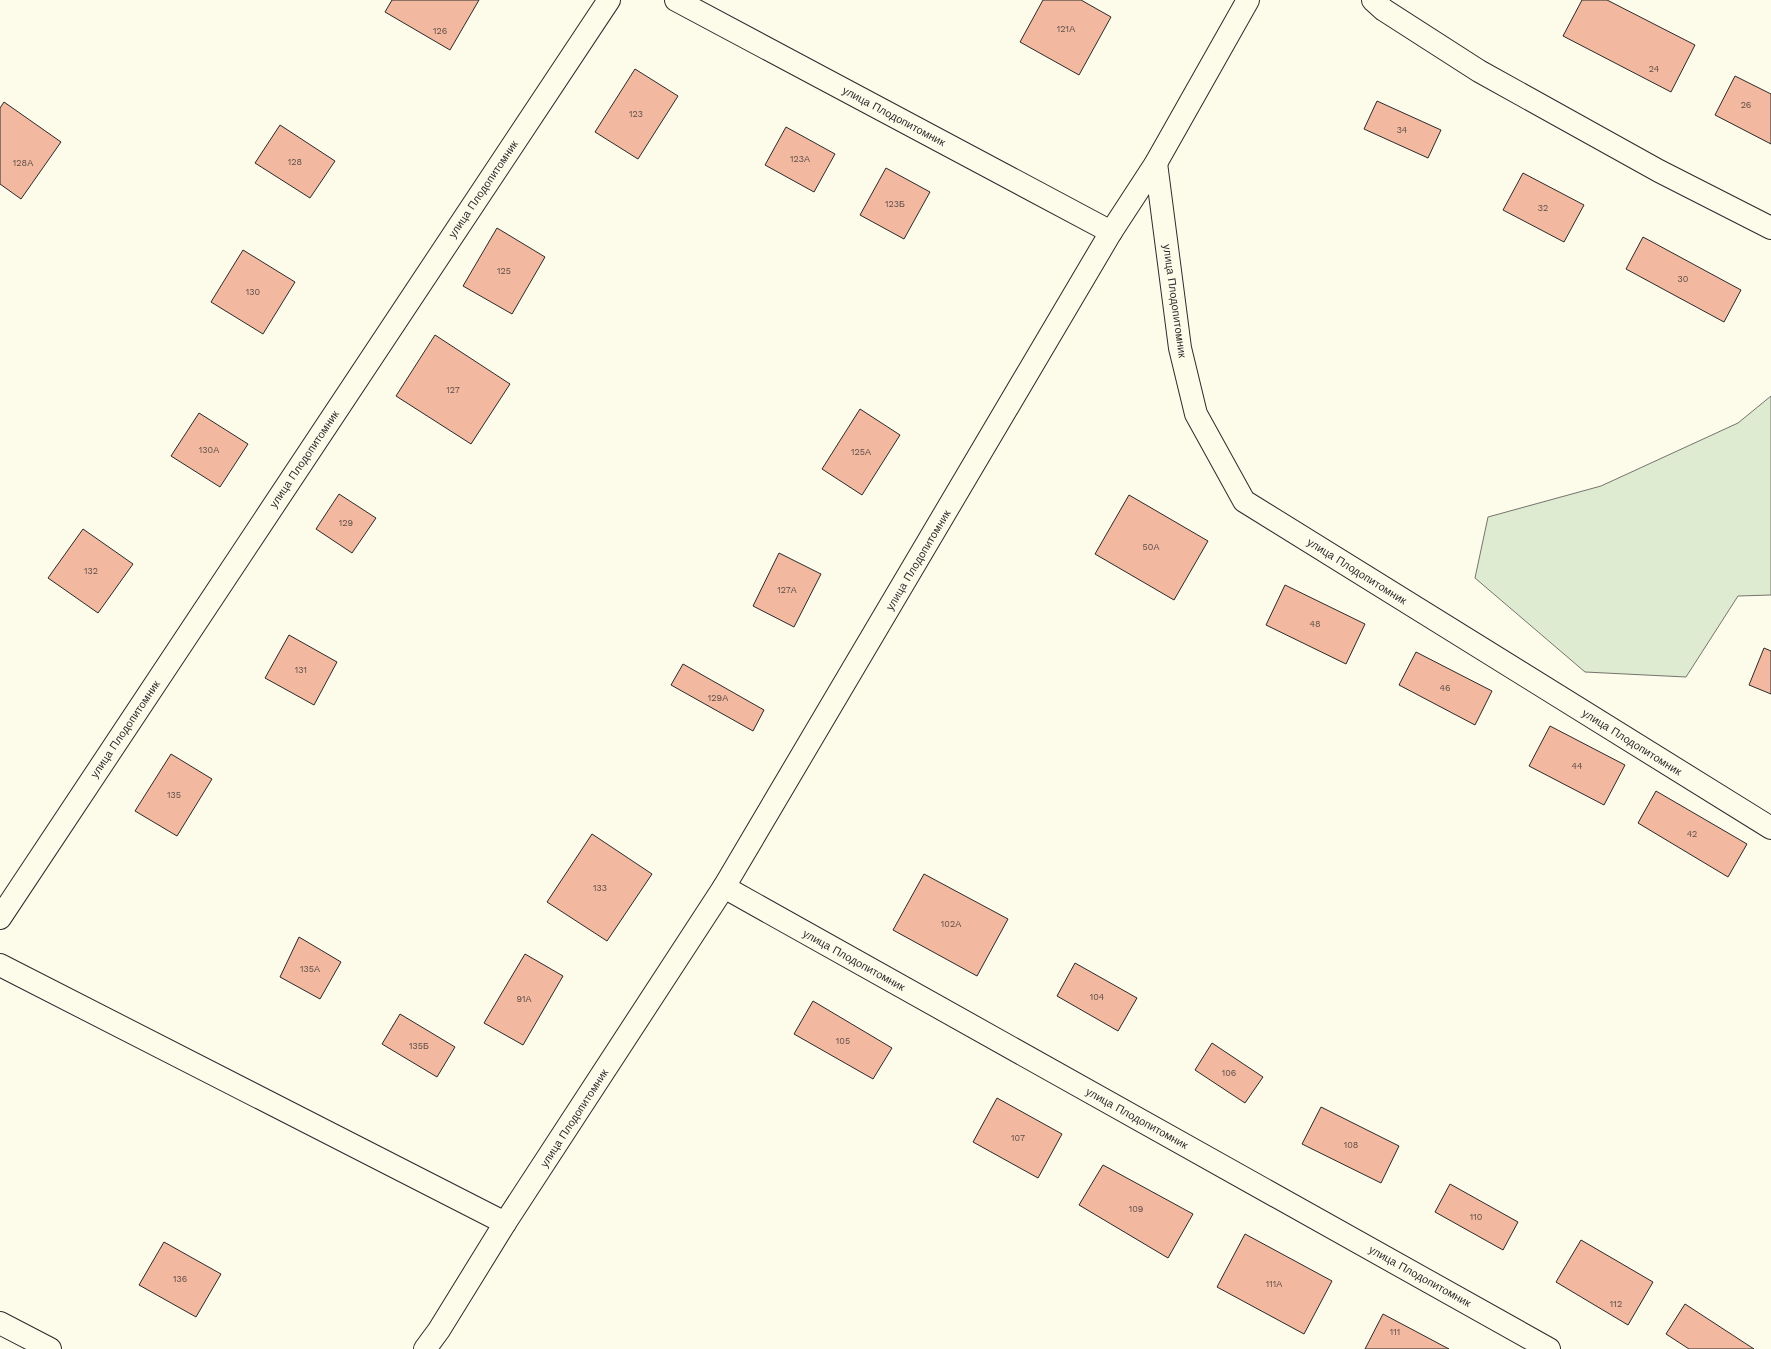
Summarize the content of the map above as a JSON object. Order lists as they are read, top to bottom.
{
  "streets": {
    "street": ["улица Плодопитомник"]
  },
  "house_numbers": [
    "121А",
    "126",
    "24",
    "26",
    "123",
    "34",
    "123А",
    "128",
    "128А",
    "123Б",
    "32",
    "125",
    "30",
    "130",
    "127",
    "130А",
    "125А",
    "129",
    "50А",
    "132",
    "127А",
    "48",
    "131",
    "46",
    "129А",
    "44",
    "135",
    "42",
    "133",
    "102А",
    "135А",
    "104",
    "91А",
    "105",
    "135Б",
    "106",
    "107",
    "108",
    "109",
    "110",
    "136",
    "111А",
    "112",
    "111"
  ]
}
